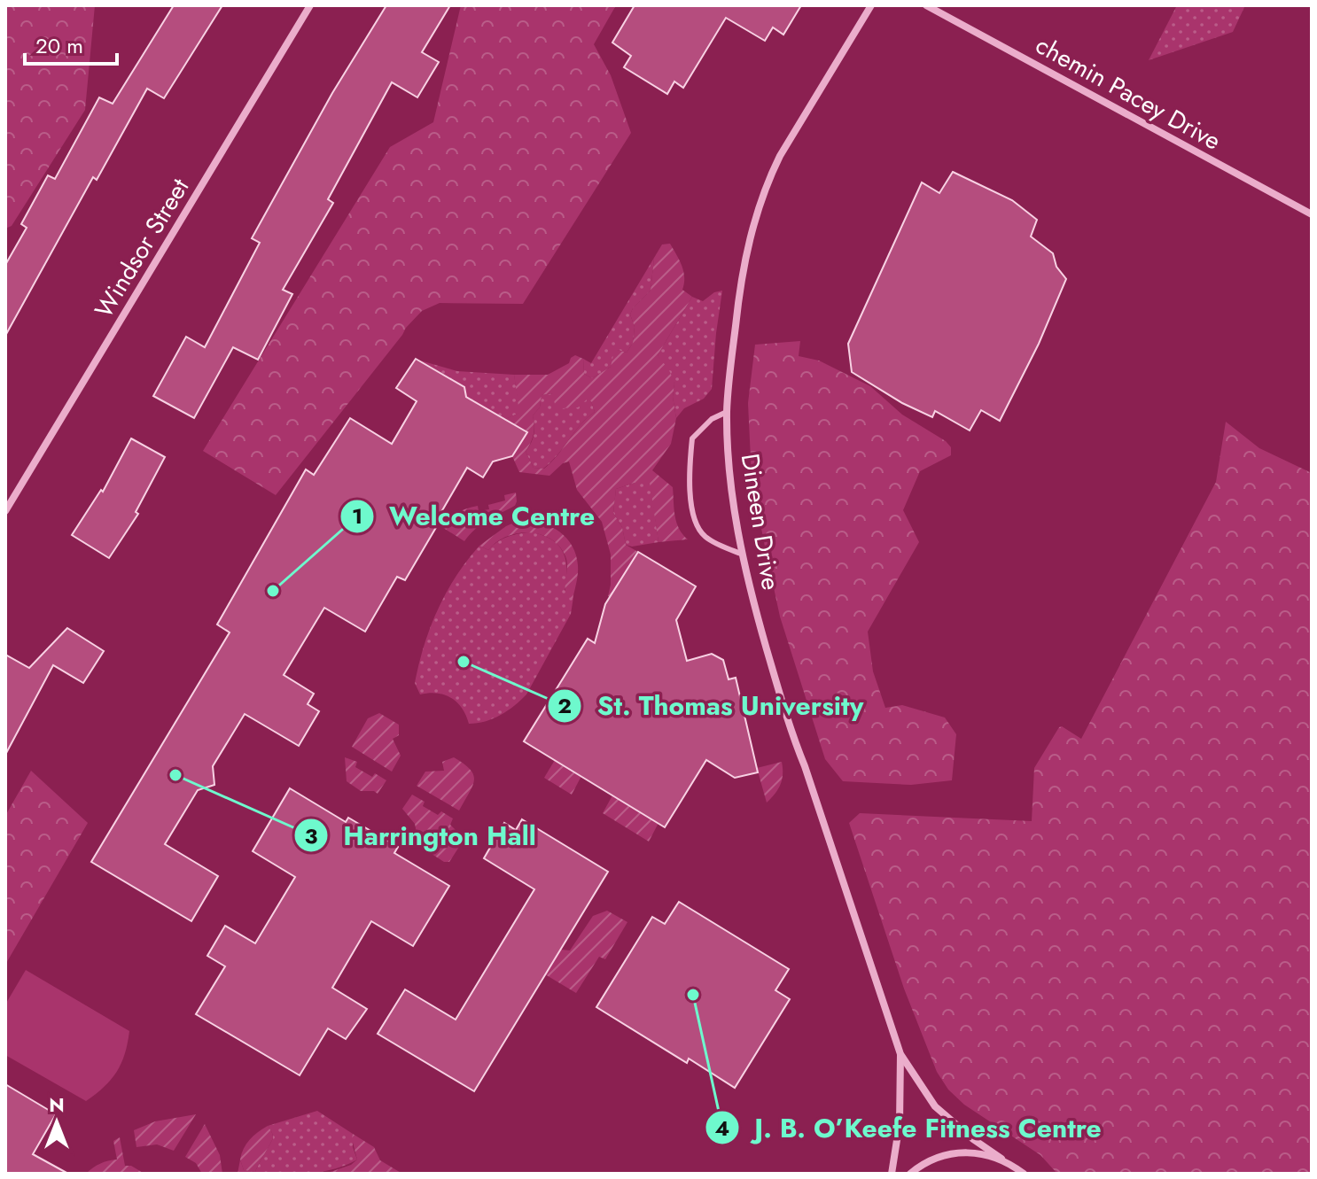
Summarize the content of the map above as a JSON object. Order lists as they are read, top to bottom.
{
  "streets": {
    "street": ["chemin Pacey Drive", "Windsor Street", "Dineen Drive"]
  },
  "places": [
    "Welcome Centre",
    "St. Thomas University",
    "Harrington Hall",
    "J. B. O’Keefe Fitness Centre"
  ],
  "scale_bar": "20 m",
  "north": "top"
}
